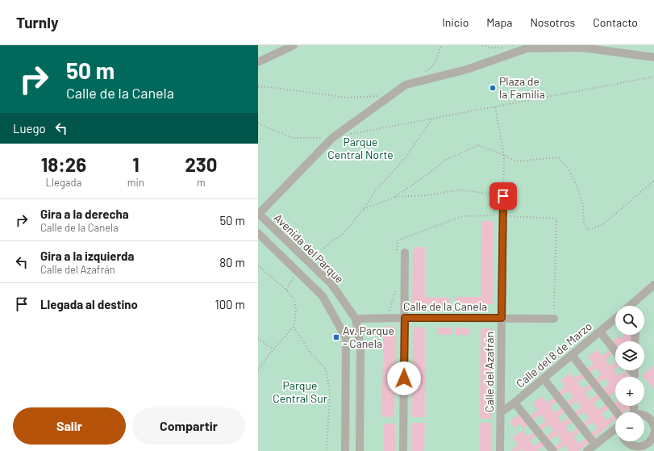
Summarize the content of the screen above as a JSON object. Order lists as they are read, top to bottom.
{
  "streets": {
    "street": [
      "Avenida del Parque",
      "Calle de la Canela",
      "Calle del 8 de Marzo",
      "Calle del Azafrán"
    ]
  },
  "crossings": [
    ["Avenida del Parque", "Calle de la Canela"],
    ["Calle de la Canela", "Calle del Azafrán"],
    ["Calle del 8 de Marzo", "Calle del Azafrán"]
  ],
  "parks": ["Parque Central Norte", "Parque Central Sur"],
  "places": {
    "other": ["Plaza de la Familia"],
    "transit": ["Av. Parque - Canela"]
  },
  "page": {
    "header": "Turnly",
    "nav": [
      "Inicio",
      "Mapa",
      "Nosotros",
      "Contacto"
    ],
    "turn": ["50 m", "Calle de la Canela"],
    "then": "Luego",
    "eta": [
      "18:26",
      "Llegada",
      "1",
      "min",
      "230",
      "m"
    ],
    "list": [
      {
        "name": "Gira a la derecha",
        "note": "Calle de la Canela",
        "value": "50 m"
      },
      {
        "name": "Gira a la izquierda",
        "note": "Calle del Azafrán",
        "value": "80 m"
      },
      {
        "name": "Llegada al destino",
        "value": "100 m"
      }
    ],
    "map_buttons": ["+", "−"],
    "buttons": ["Salir", "Compartir"]
  }
}
